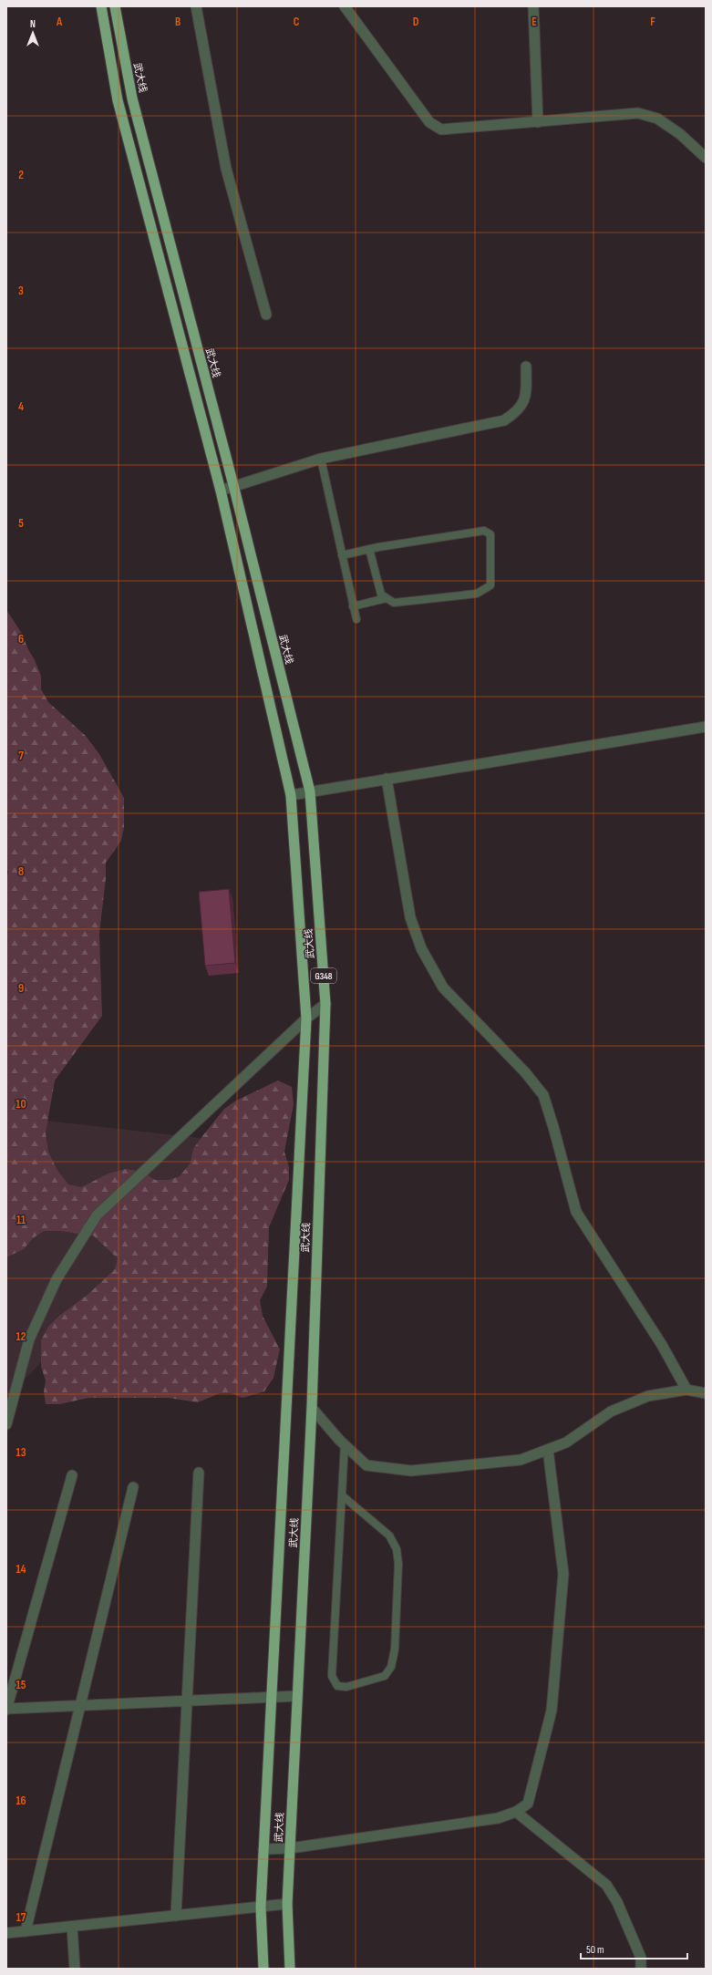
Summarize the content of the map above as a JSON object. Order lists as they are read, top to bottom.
{
  "streets": {
    "highway": ["武大线", "G348"]
  },
  "scale_bar": "50 m",
  "north": "top",
  "grid": {
    "columns": [
      "A",
      "B",
      "C",
      "D",
      "E",
      "F"
    ],
    "rows": [
      "2",
      "3",
      "4",
      "5",
      "6",
      "7",
      "8",
      "9",
      "10",
      "11",
      "12",
      "13",
      "14",
      "15",
      "16",
      "17"
    ]
  }
}
